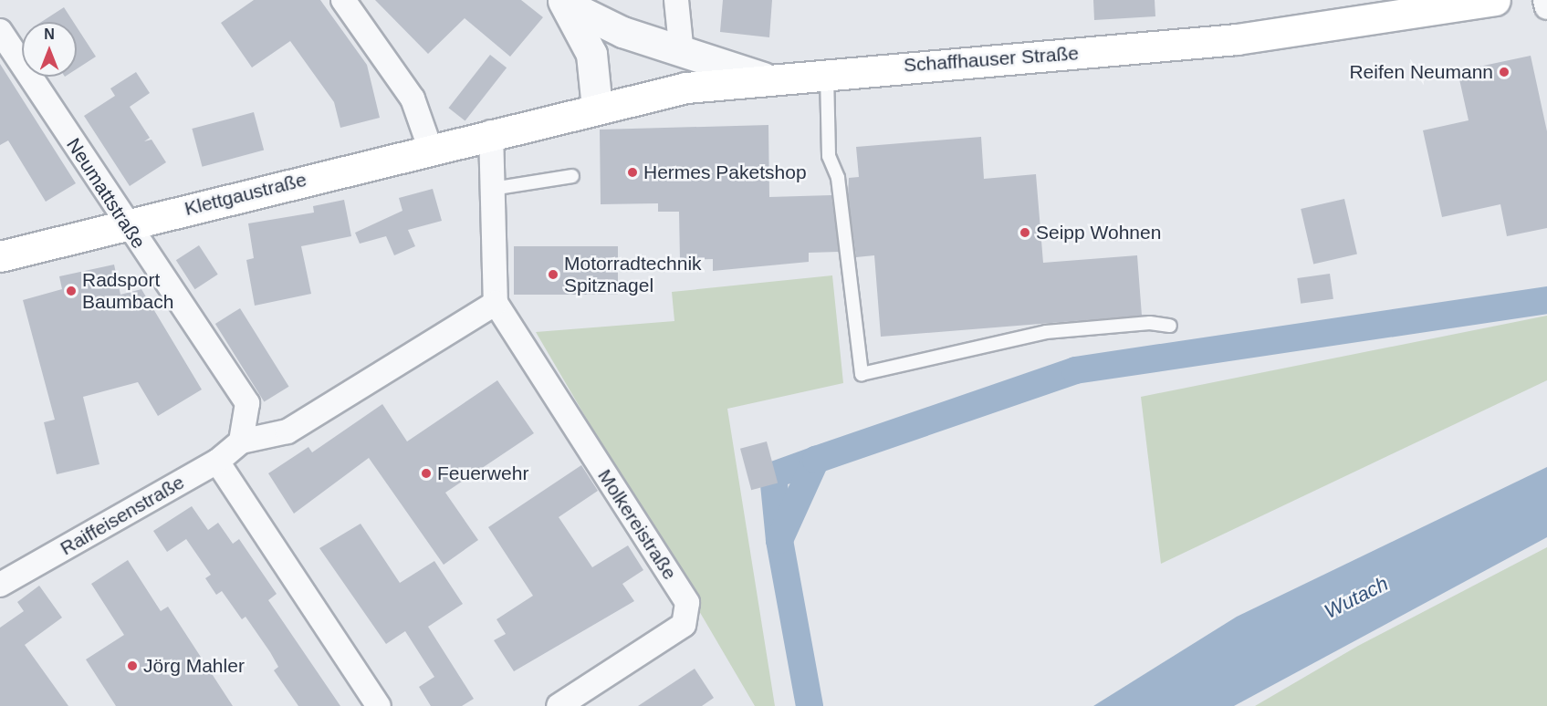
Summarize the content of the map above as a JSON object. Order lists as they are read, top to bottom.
{
  "streets": {
    "main road": ["Schaffhauser Straße", "Klettgaustraße"],
    "street": ["Neumattstraße", "Raiffeisenstraße", "Molkereistraße"]
  },
  "crossings": [
    ["Schaffhauser Straße", "Klettgaustraße"],
    ["Neumattstraße", "Klettgaustraße"],
    ["Neumattstraße", "Raiffeisenstraße"]
  ],
  "water": ["Wutach"],
  "places": [
    "Reifen Neumann",
    "Hermes Paketshop",
    "Seipp Wohnen",
    "Motorradtechnik Spitznagel",
    "Radsport Baumbach",
    "Feuerwehr",
    "Jörg Mahler"
  ],
  "north": "top"
}
